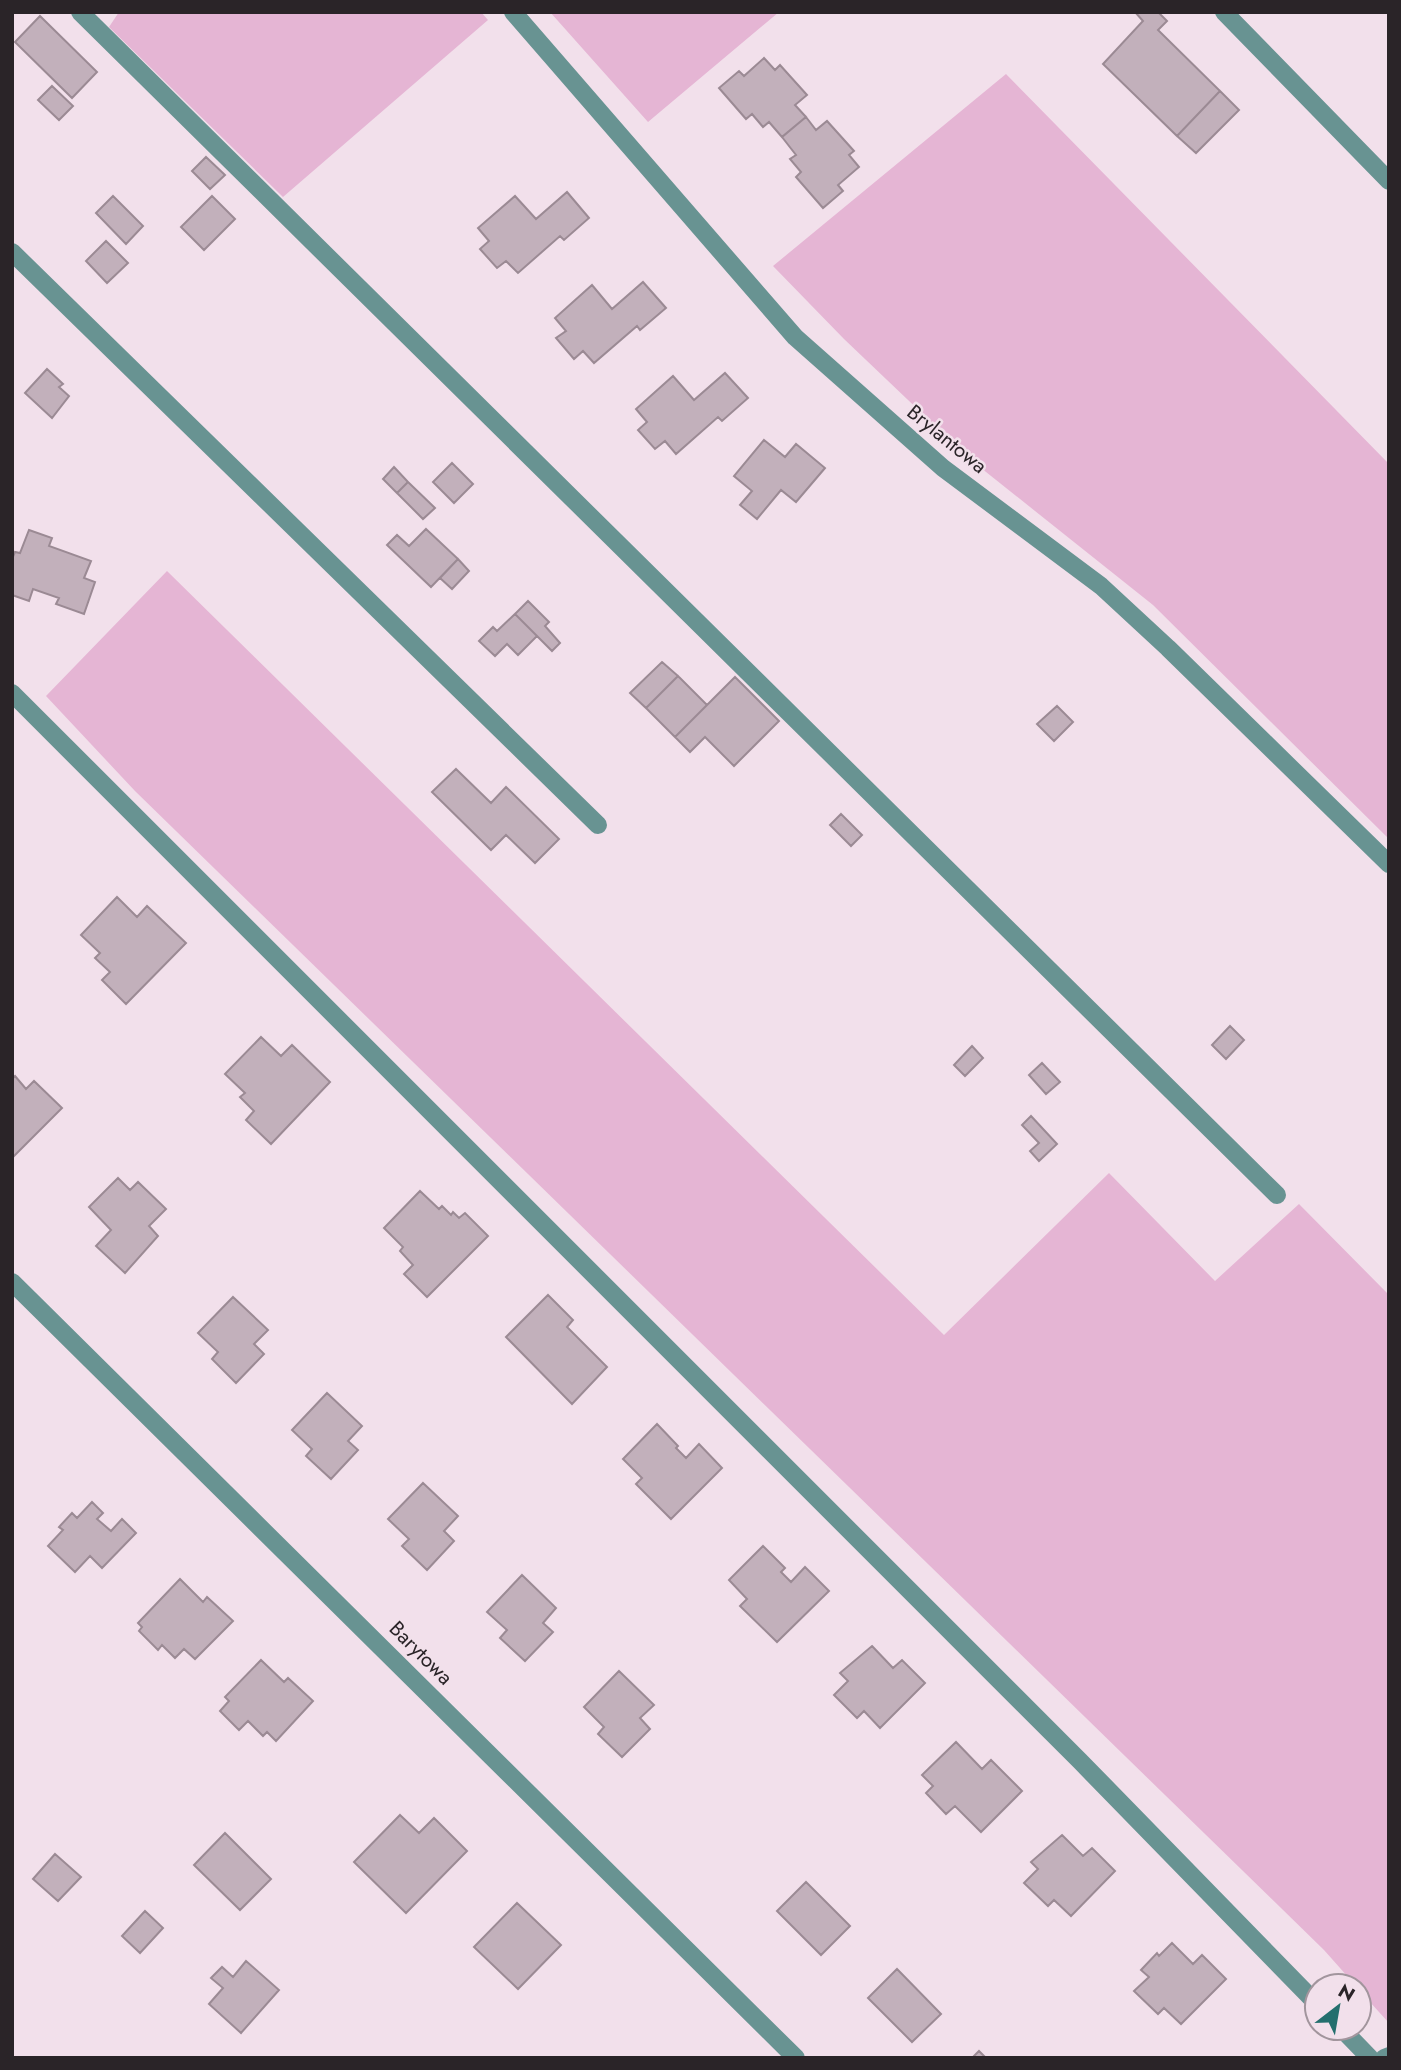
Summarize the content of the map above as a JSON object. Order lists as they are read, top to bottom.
{
  "streets": {
    "street": ["Brylantowa", "Barytowa"]
  },
  "north": "top right"
}
